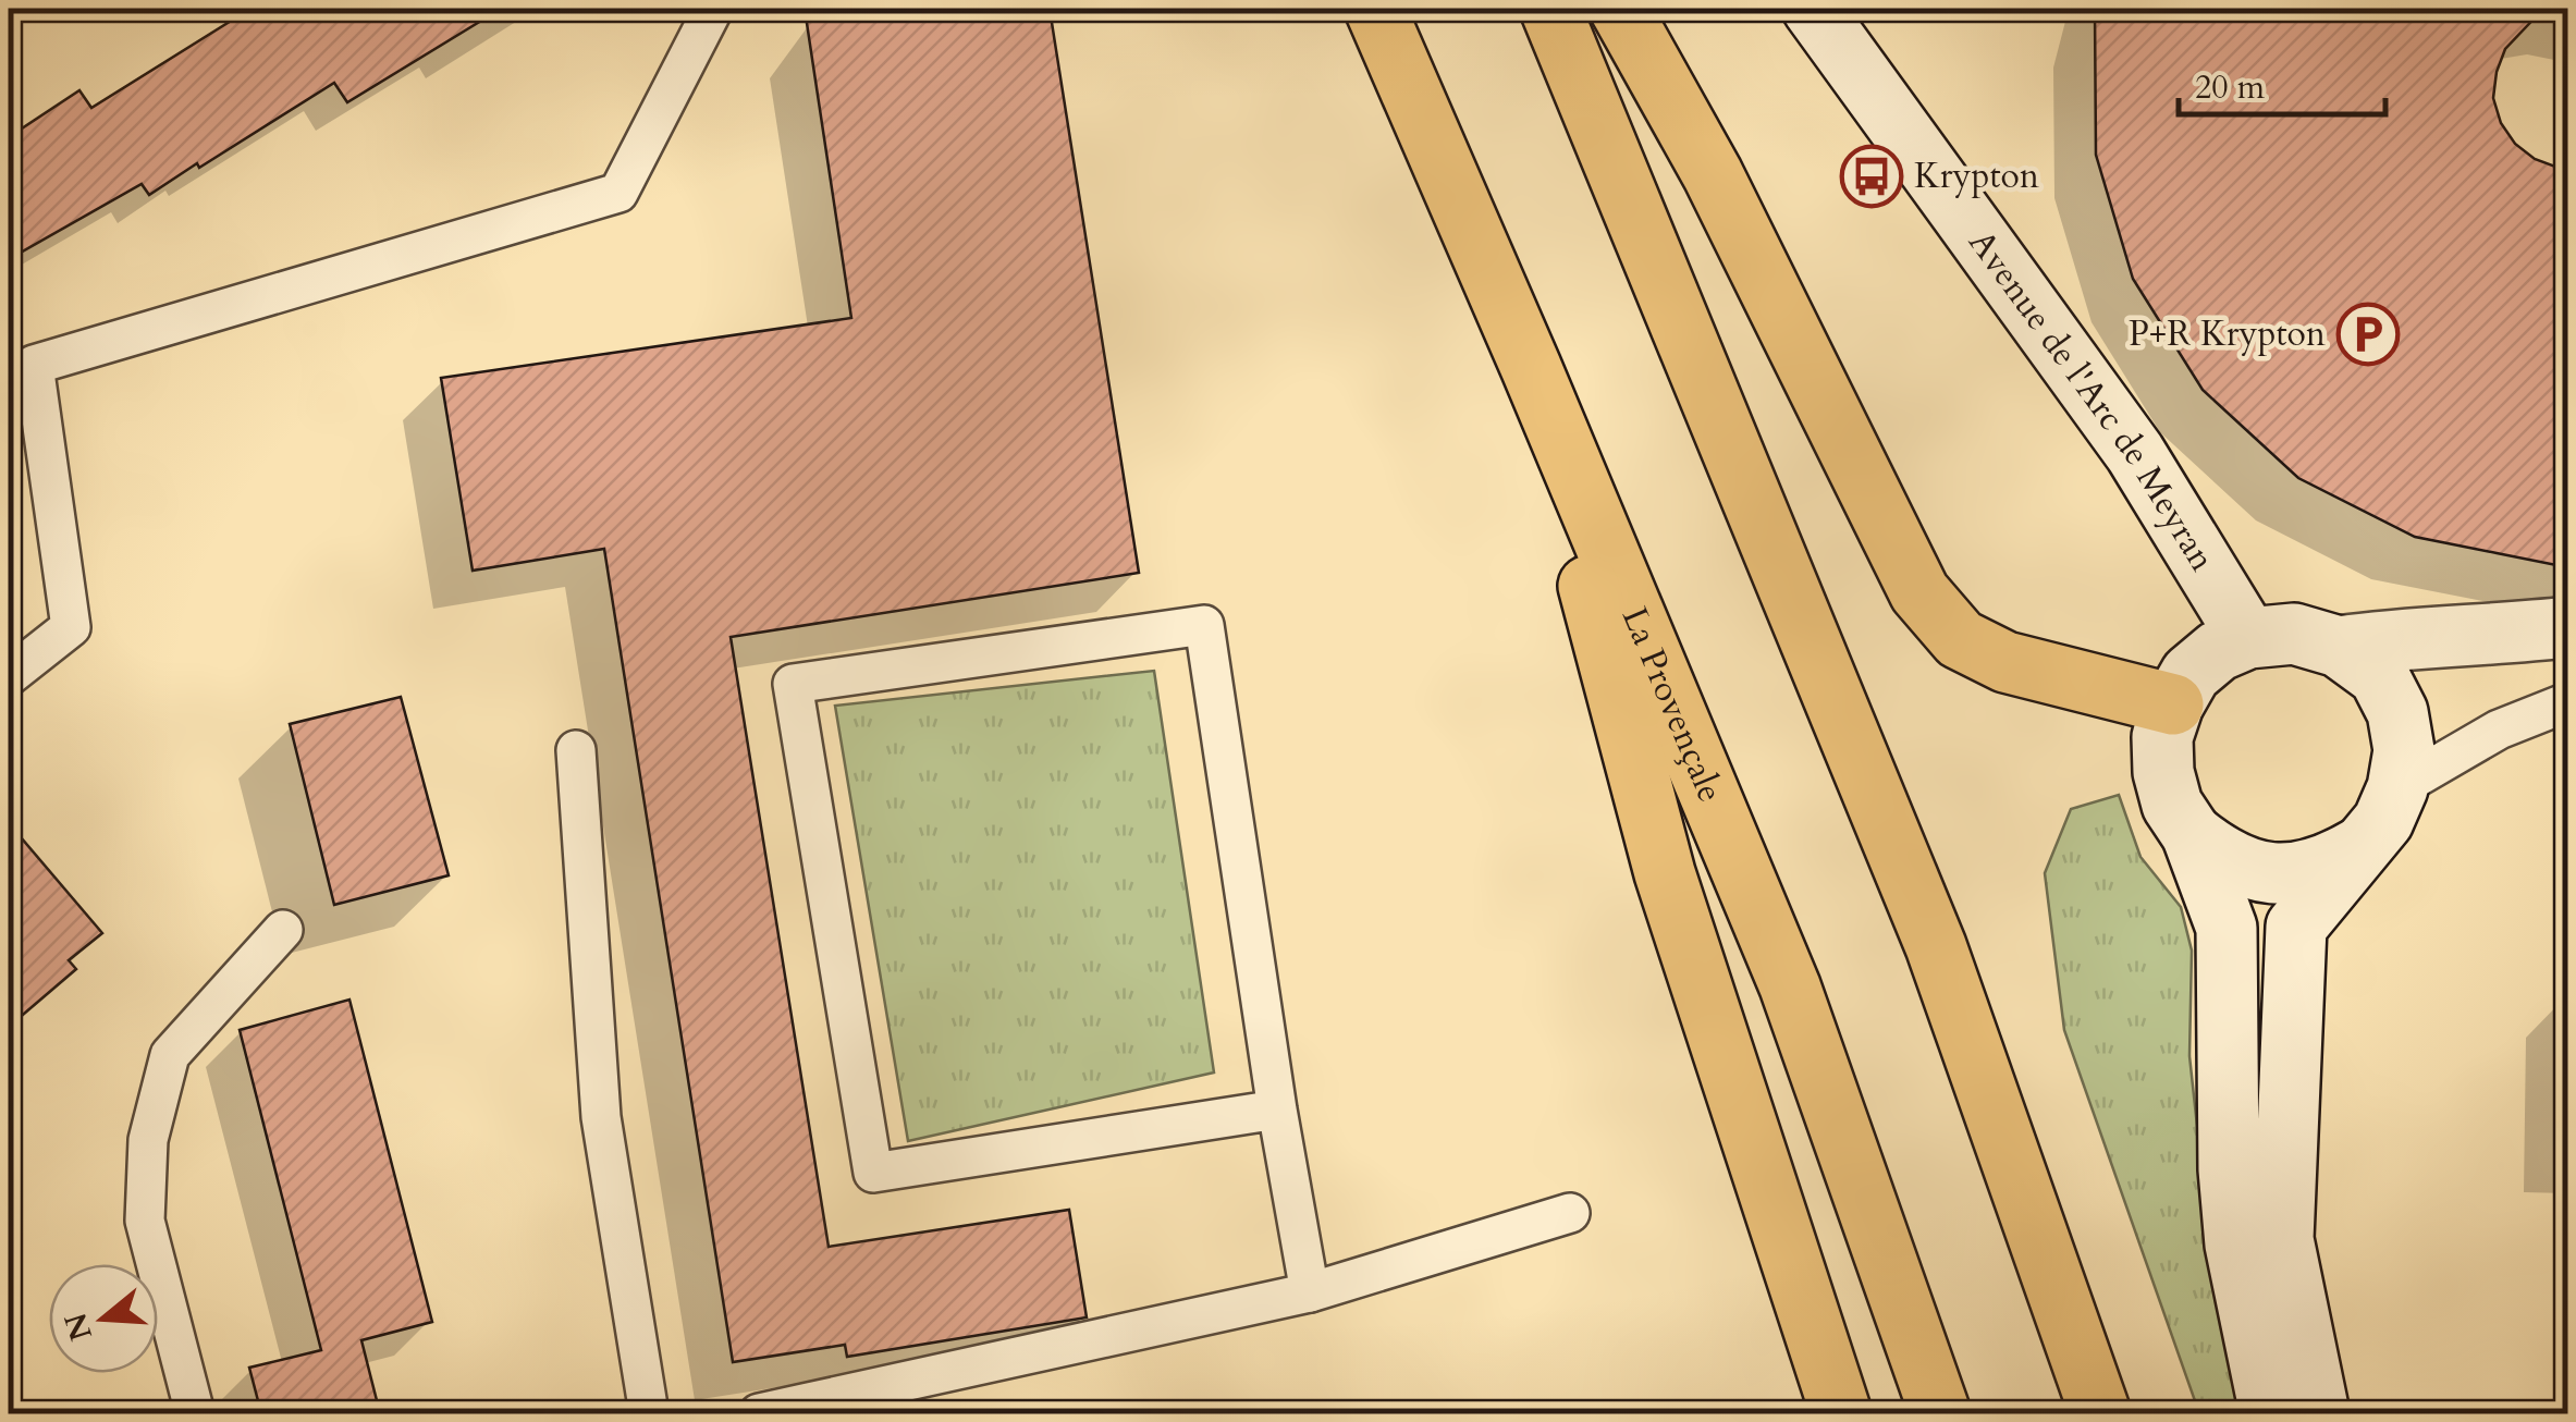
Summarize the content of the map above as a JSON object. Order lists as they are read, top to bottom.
{
  "streets": {
    "highway": ["La Provençale"],
    "main road": ["Avenue de l'Arc de Meyran"]
  },
  "places": {
    "bus stop": ["Krypton"],
    "parking": ["P+R Krypton"]
  },
  "scale_bar": "20 m",
  "north": "left"
}
